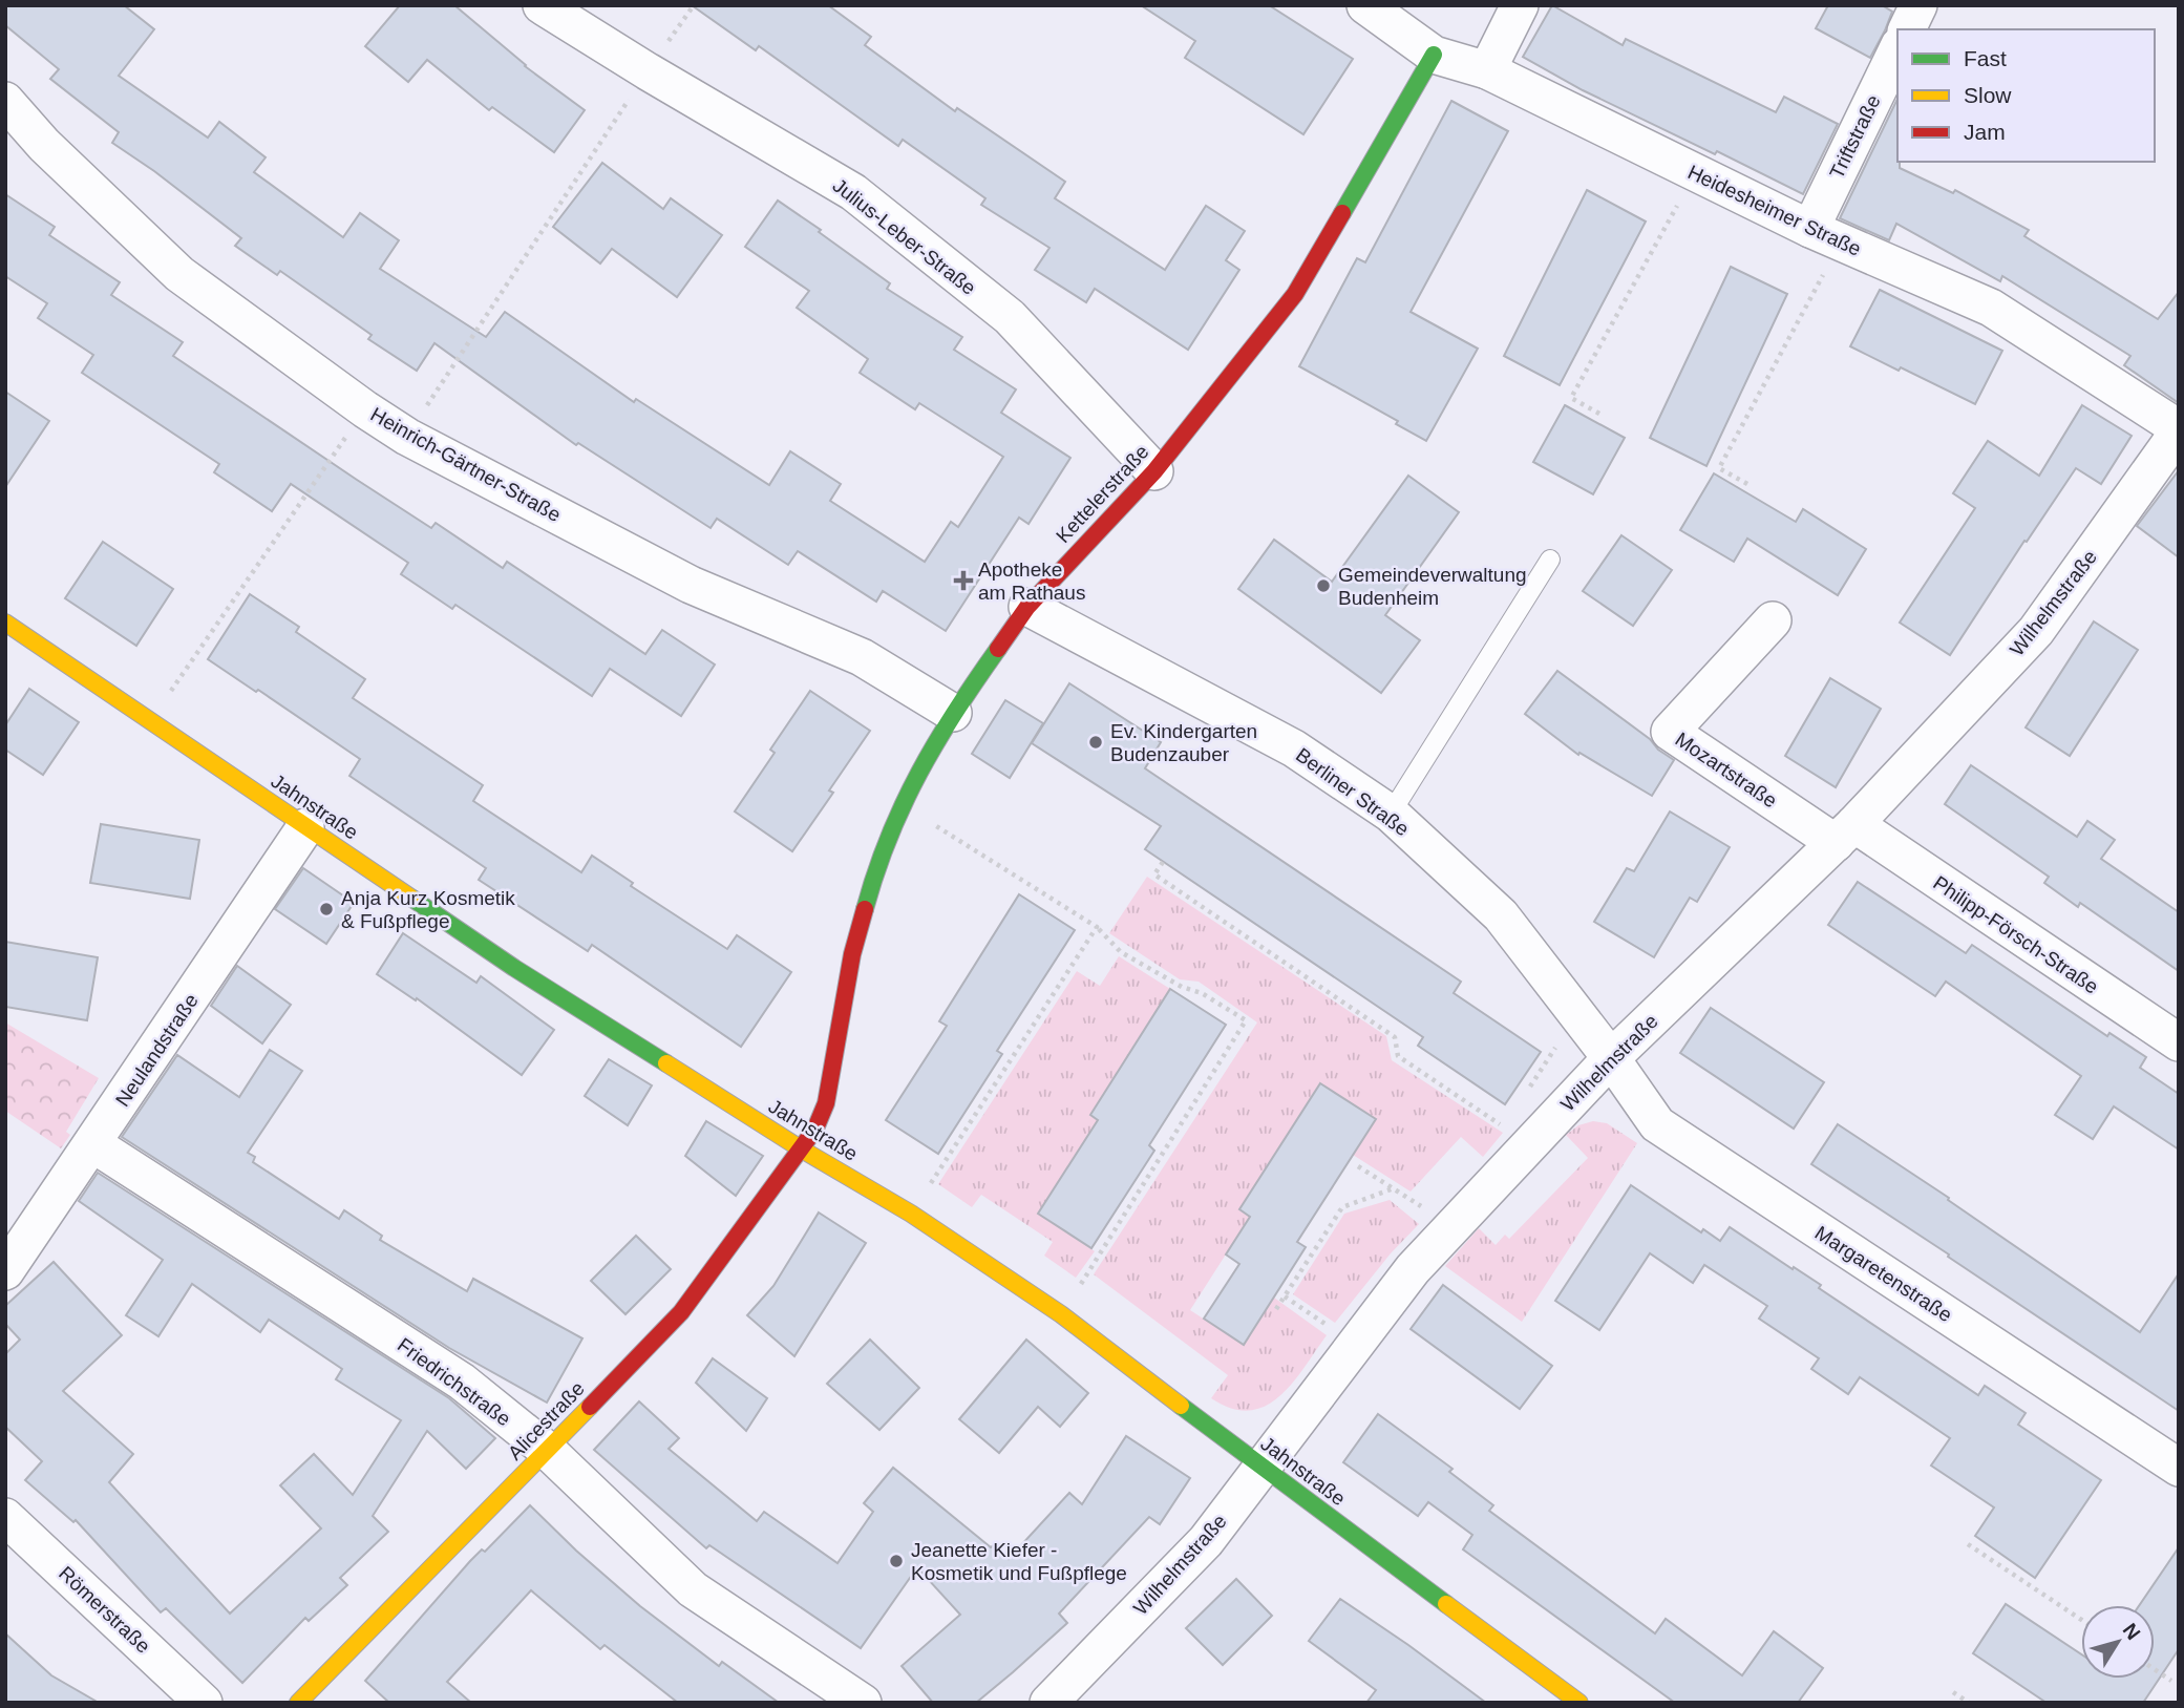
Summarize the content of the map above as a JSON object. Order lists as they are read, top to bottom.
{
  "streets": {
    "street": [
      "Triftstraße",
      "Heidesheimer Straße",
      "Julius-Leber-Straße",
      "Heinrich-Gärtner-Straße",
      "Kettelerstraße",
      "Wilhelmstraße",
      "Mozartstraße",
      "Berliner Straße",
      "Jahnstraße",
      "Philipp-Försch-Straße",
      "Neulandstraße",
      "Margaretenstraße",
      "Friedrichstraße",
      "Alicestraße",
      "Römerstraße"
    ]
  },
  "crossings": [
    ["Triftstraße", "Heidesheimer Straße"],
    ["Heidesheimer Straße", "Kettelerstraße"],
    ["Heidesheimer Straße", "Wilhelmstraße"],
    ["Julius-Leber-Straße", "Kettelerstraße"],
    ["Heinrich-Gärtner-Straße", "Kettelerstraße"],
    ["Kettelerstraße", "Berliner Straße"],
    ["Kettelerstraße", "Jahnstraße"],
    ["Kettelerstraße", "Alicestraße"],
    ["Wilhelmstraße", "Mozartstraße"],
    ["Wilhelmstraße", "Berliner Straße"],
    ["Wilhelmstraße", "Jahnstraße"],
    ["Wilhelmstraße", "Philipp-Försch-Straße"],
    ["Wilhelmstraße", "Margaretenstraße"],
    ["Mozartstraße", "Philipp-Försch-Straße"],
    ["Berliner Straße", "Margaretenstraße"],
    ["Jahnstraße", "Neulandstraße"],
    ["Jahnstraße", "Alicestraße"],
    ["Neulandstraße", "Friedrichstraße"],
    ["Friedrichstraße", "Alicestraße"]
  ],
  "places": {
    "health": ["Apotheke am Rathaus"],
    "other": [
      "Gemeindeverwaltung Budenheim",
      "Ev. Kindergarten Budenzauber",
      "Anja Kurz Kosmetik & Fußpflege",
      "Jeanette Kiefer - Kosmetik und Fußpflege"
    ]
  },
  "legend": ["Fast", "Slow", "Jam"],
  "north": "top right"
}
